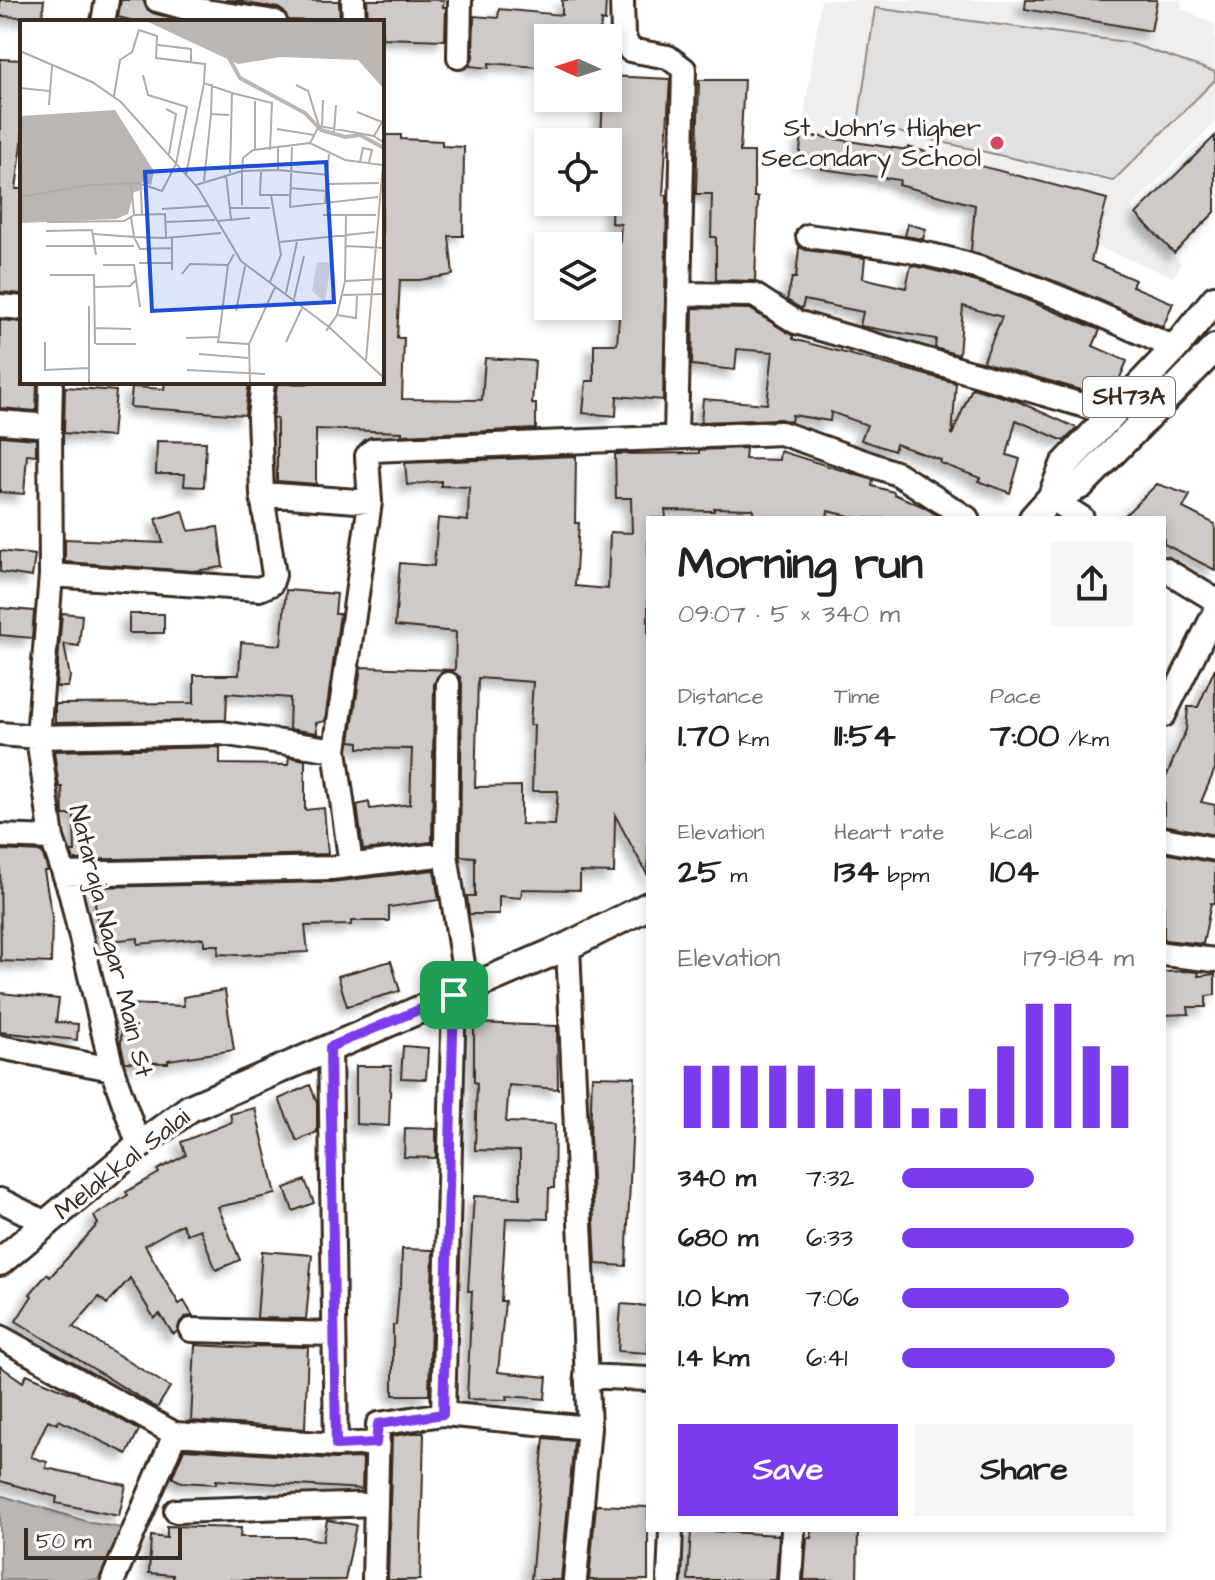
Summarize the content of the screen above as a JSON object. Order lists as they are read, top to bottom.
{
  "streets": {
    "main road": ["SH73A", "Melakkal Salai"],
    "street": ["Nataraja Nagar Main St"]
  },
  "crossings": [
    ["Nataraja Nagar Main St", "Melakkal Salai"]
  ],
  "places": ["St. John's Higher Secondary School"],
  "scale_bar": "50 m",
  "north": "left",
  "page": {
    "heading": ["Morning run", "09:07 · 5 × 340 m"],
    "stats": [
      ["Distance", "1.70 km"],
      ["Time", "11:54"],
      ["Pace", "7:00 /km"],
      ["Elevation", "25 m"],
      ["Heart rate", "134 bpm"],
      ["kcal", "104"]
    ],
    "chart": ["Elevation", "179–184 m"],
    "list": [
      {
        "name": "340 m",
        "note": "7:32"
      },
      {
        "name": "680 m",
        "note": "6:33"
      },
      {
        "name": "1.0 km",
        "note": "7:06"
      },
      {
        "name": "1.4 km",
        "note": "6:41"
      }
    ],
    "buttons": ["Save", "Share"],
    "scale": "50 m"
  }
}
